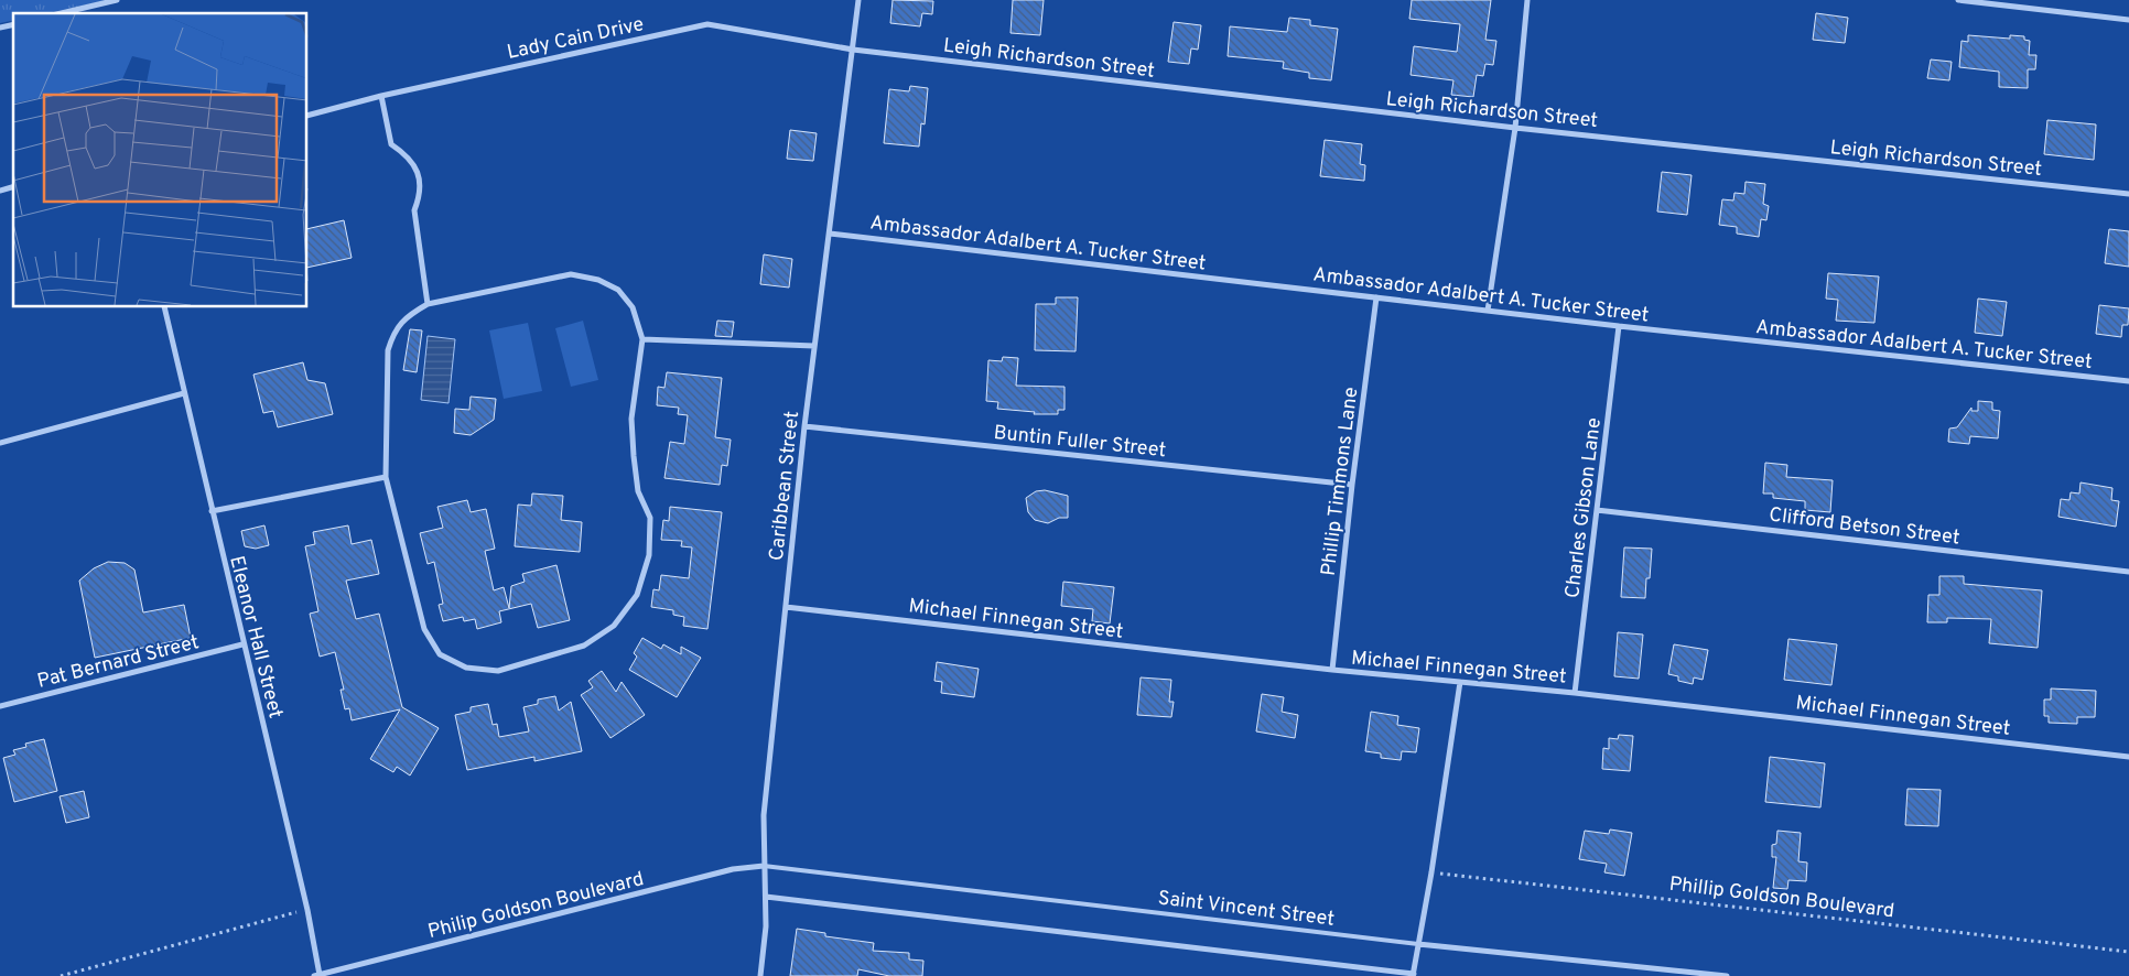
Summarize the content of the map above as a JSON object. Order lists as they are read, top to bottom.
{
  "streets": {
    "street": [
      "Lady Cain Drive",
      "Leigh Richardson Street",
      "Ambassador Adalbert A. Tucker Street",
      "Buntin Fuller Street",
      "Phillip Timmons Lane",
      "Caribbean Street",
      "Charles Gibson Lane",
      "Clifford Betson Street",
      "Michael Finnegan Street",
      "Eleanor Hall Street",
      "Pat Bernard Street",
      "Philip Goldson Boulevard",
      "Saint Vincent Street"
    ],
    "path": ["Phillip Goldson Boulevard"]
  },
  "crossings": [
    ["Lady Cain Drive", "Leigh Richardson Street"],
    ["Lady Cain Drive", "Caribbean Street"],
    ["Leigh Richardson Street", "Caribbean Street"],
    ["Ambassador Adalbert A. Tucker Street", "Phillip Timmons Lane"],
    ["Ambassador Adalbert A. Tucker Street", "Caribbean Street"],
    ["Ambassador Adalbert A. Tucker Street", "Charles Gibson Lane"],
    ["Buntin Fuller Street", "Phillip Timmons Lane"],
    ["Buntin Fuller Street", "Caribbean Street"],
    ["Phillip Timmons Lane", "Michael Finnegan Street"],
    ["Caribbean Street", "Michael Finnegan Street"],
    ["Caribbean Street", "Philip Goldson Boulevard"],
    ["Caribbean Street", "Saint Vincent Street"],
    ["Charles Gibson Lane", "Clifford Betson Street"],
    ["Charles Gibson Lane", "Michael Finnegan Street"],
    ["Eleanor Hall Street", "Pat Bernard Street"],
    ["Eleanor Hall Street", "Philip Goldson Boulevard"],
    ["Philip Goldson Boulevard", "Saint Vincent Street"]
  ]
}
